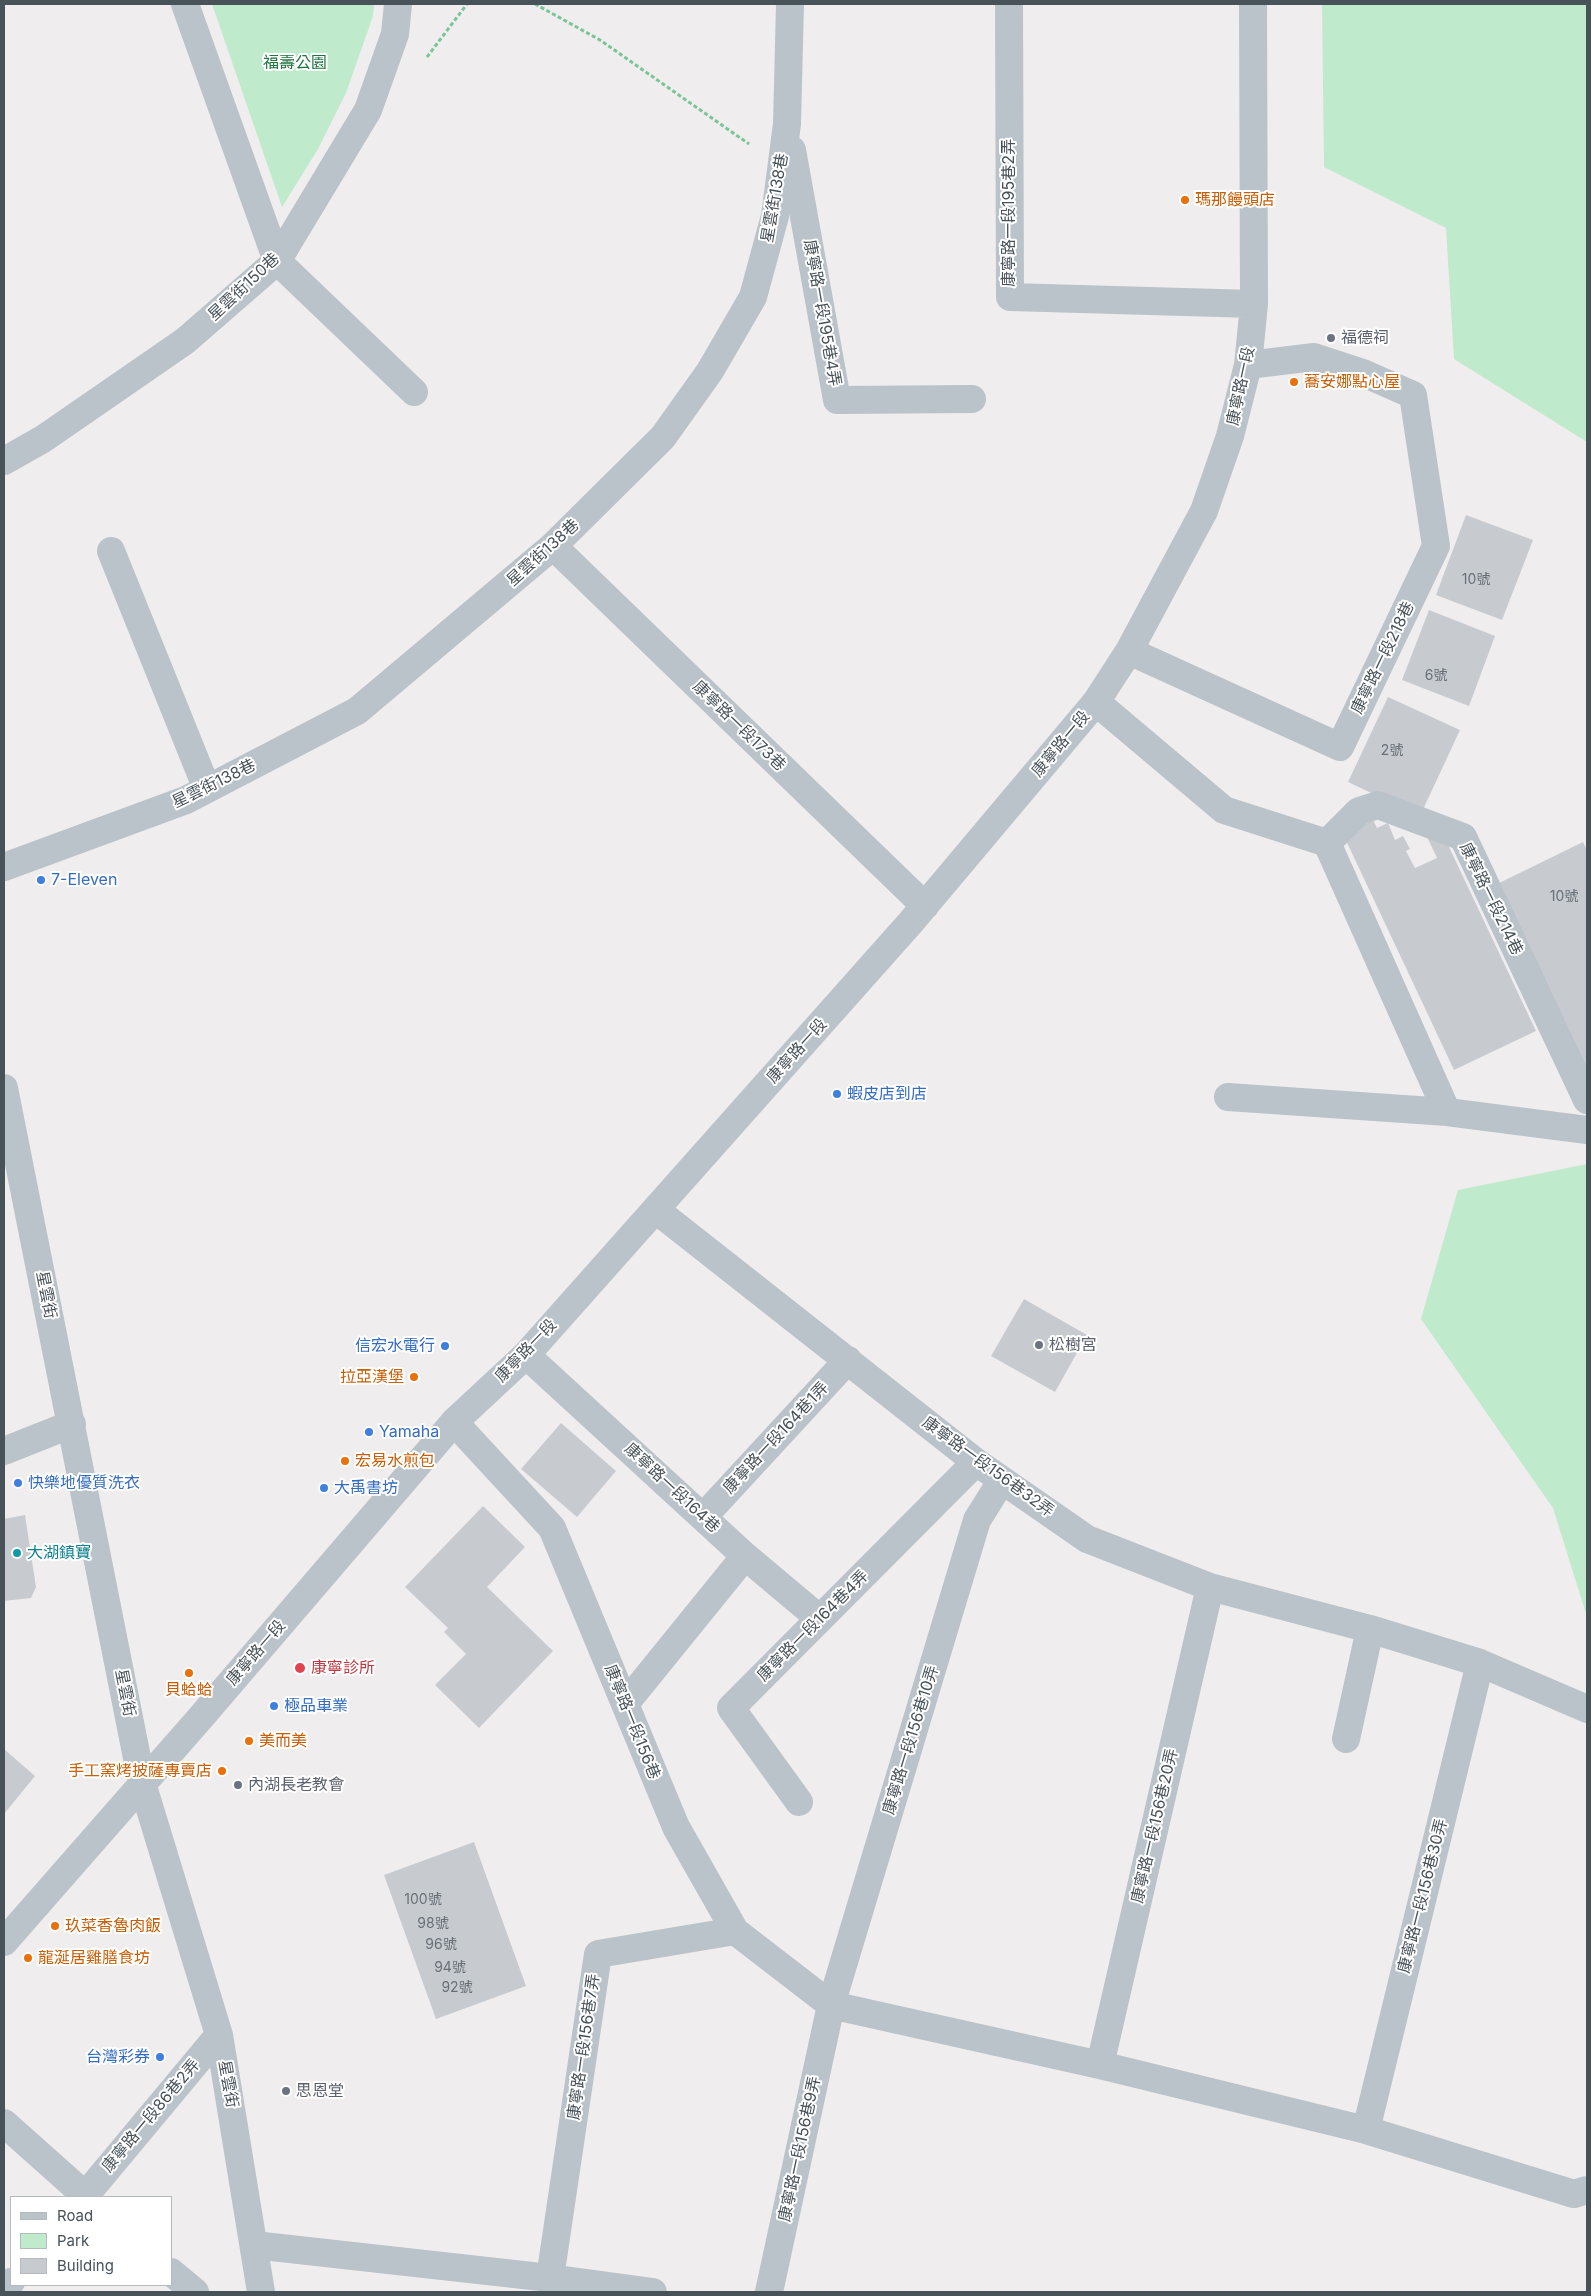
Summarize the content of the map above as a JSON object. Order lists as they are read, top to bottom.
{
  "streets": {
    "street": [
      "星雲街138巷",
      "康寧路一段195巷2弄",
      "星雲街150巷",
      "康寧路一段195巷4弄",
      "康寧路一段",
      "康寧路一段218巷",
      "康寧路一段173巷",
      "康寧路一段214巷",
      "星雲街",
      "康寧路一段164巷1弄",
      "康寧路一段156巷32弄",
      "康寧路一段164巷",
      "康寧路一段164巷4弄",
      "康寧路一段156巷",
      "康寧路一段156巷10弄",
      "康寧路一段156巷20弄",
      "康寧路一段156巷30弄",
      "康寧路一段156巷7弄",
      "康寧路一段86巷2弄",
      "康寧路一段156巷9弄"
    ]
  },
  "crossings": [
    ["星雲街138巷", "康寧路一段195巷4弄"],
    ["星雲街138巷", "康寧路一段173巷"],
    ["康寧路一段195巷2弄", "康寧路一段"],
    ["康寧路一段", "康寧路一段218巷"],
    ["康寧路一段", "康寧路一段173巷"],
    ["康寧路一段", "星雲街"],
    ["康寧路一段", "康寧路一段156巷32弄"],
    ["康寧路一段", "康寧路一段164巷"],
    ["康寧路一段", "康寧路一段156巷"],
    ["星雲街", "康寧路一段86巷2弄"],
    ["康寧路一段164巷1弄", "康寧路一段156巷32弄"],
    ["康寧路一段164巷1弄", "康寧路一段164巷"],
    ["康寧路一段156巷32弄", "康寧路一段164巷4弄"],
    ["康寧路一段156巷32弄", "康寧路一段156巷10弄"],
    ["康寧路一段156巷32弄", "康寧路一段156巷20弄"],
    ["康寧路一段156巷32弄", "康寧路一段156巷30弄"],
    ["康寧路一段164巷", "康寧路一段164巷4弄"],
    ["康寧路一段156巷", "康寧路一段156巷10弄"],
    ["康寧路一段156巷", "康寧路一段156巷7弄"],
    ["康寧路一段156巷", "康寧路一段156巷9弄"],
    ["康寧路一段156巷10弄", "康寧路一段156巷9弄"]
  ],
  "parks": ["福壽公園"],
  "places": [
    "瑪那饅頭店",
    "福德祠",
    "蕎安娜點心屋",
    "7-Eleven",
    "蝦皮店到店",
    "松樹宮",
    "信宏水電行",
    "拉亞漢堡",
    "Yamaha",
    "宏易水煎包",
    "快樂地優質洗衣",
    "大禹書坊",
    "大湖鎮寶",
    "康寧診所",
    "貝蛤蛤",
    "極品車業",
    "美而美",
    "手工窯烤披薩專賣店",
    "內湖長老教會",
    "玖菜香魯肉飯",
    "龍涎居雞膳食坊",
    "台灣彩券",
    "思恩堂"
  ],
  "house_numbers": [
    "10號",
    "6號",
    "2號",
    "10號",
    "100號",
    "98號",
    "96號",
    "94號",
    "92號"
  ],
  "legend": ["Road", "Park", "Building"]
}
